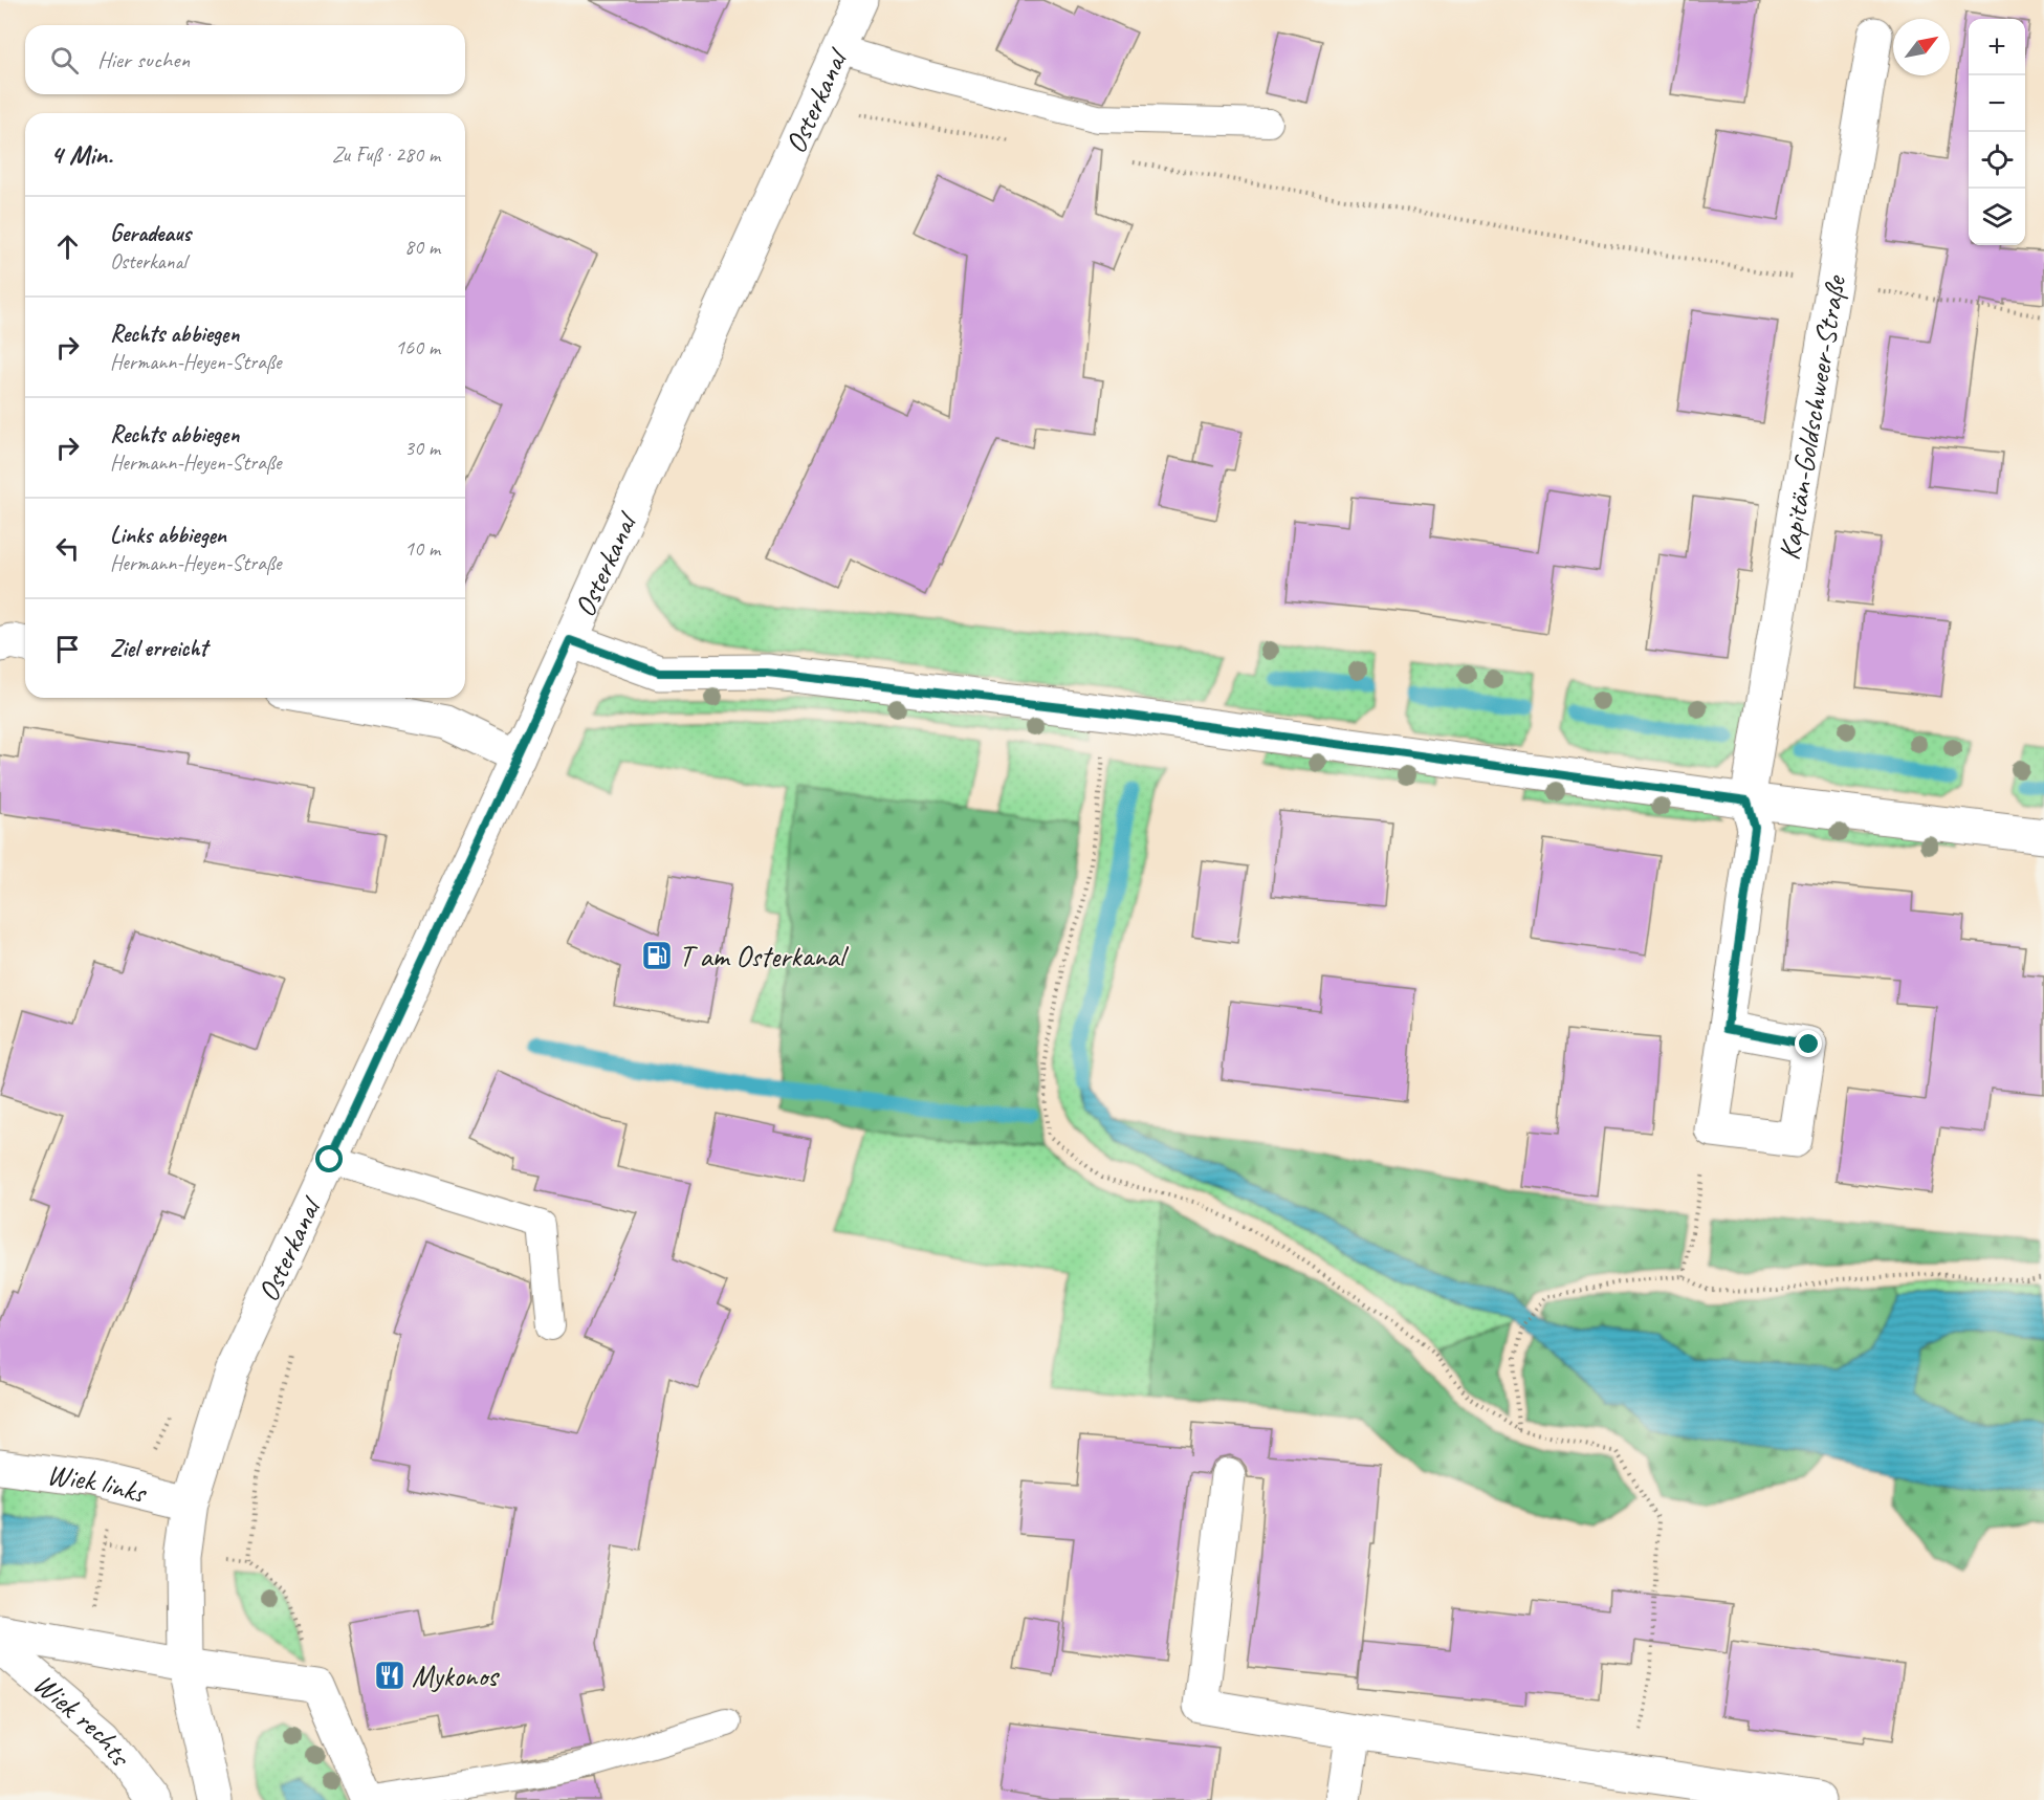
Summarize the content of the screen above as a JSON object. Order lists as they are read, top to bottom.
{
  "streets": {
    "street": [
      "Osterkanal",
      "Kapitän-Goldschweer-Straße",
      "Wiek links",
      "Wiek rechts"
    ]
  },
  "crossings": [
    ["Osterkanal", "Wiek links"],
    ["Osterkanal", "Wiek rechts"]
  ],
  "places": {
    "fuel station": ["T am Osterkanal"],
    "restaurant": ["Mykonos"]
  },
  "north": "top right",
  "page": {
    "map_buttons": ["+", "−"],
    "search": "Hier suchen",
    "heading": ["4 Min.", "Zu Fuß · 280 m"],
    "list": [
      ["Geradeaus", "Osterkanal", "80 m"],
      ["Rechts abbiegen", "Hermann-Heyen-Straße", "160 m"],
      ["Rechts abbiegen", "Hermann-Heyen-Straße", "30 m"],
      ["Links abbiegen", "Hermann-Heyen-Straße", "10 m"],
      "Ziel erreicht"
    ]
  }
}
